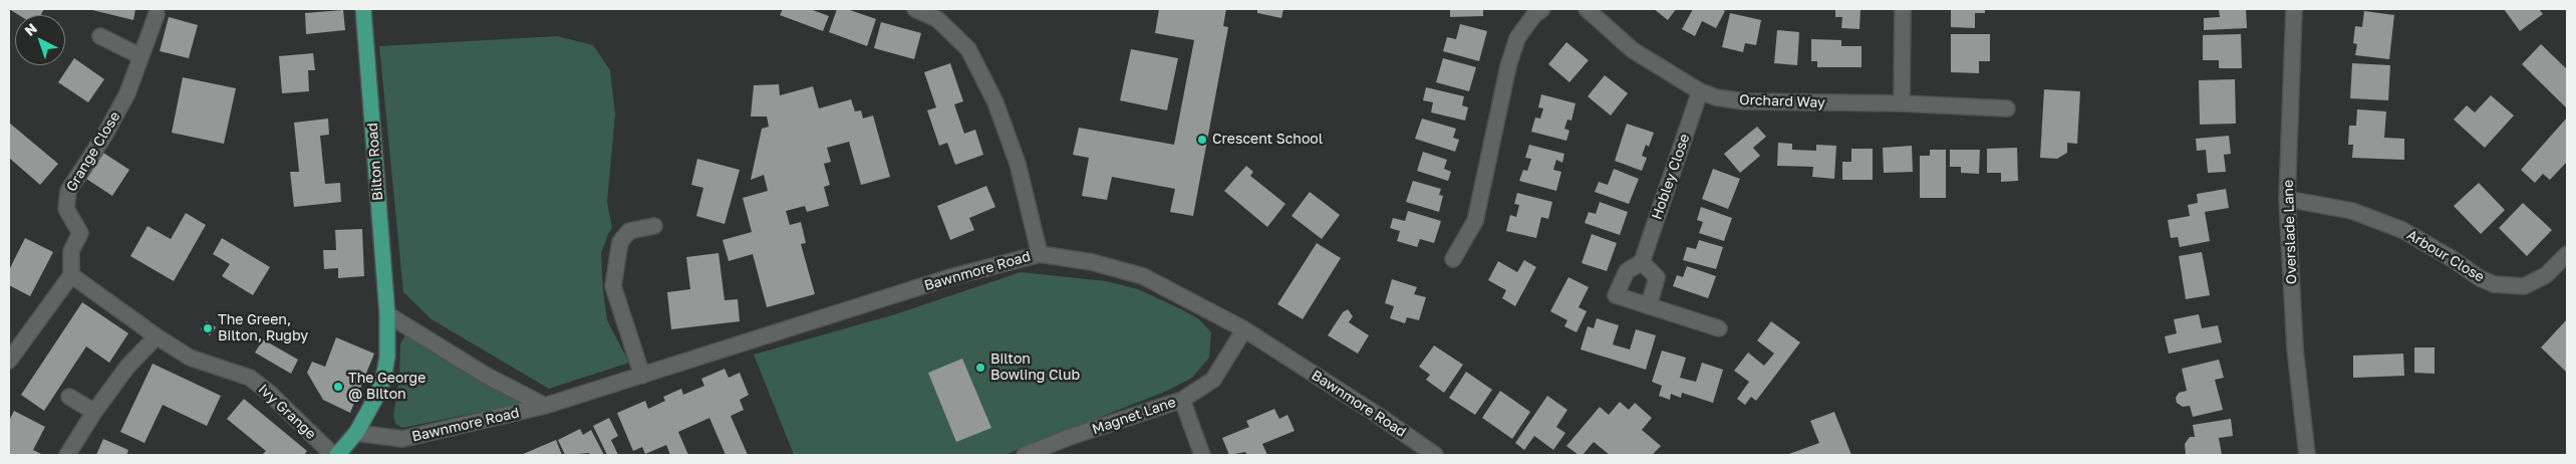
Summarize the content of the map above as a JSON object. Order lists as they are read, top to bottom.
{
  "streets": {
    "main road": ["Bilton Road"],
    "street": [
      "Orchard Way",
      "Grange Close",
      "Hobley Close",
      "Overslade Lane",
      "Arbour Close",
      "Bawnmore Road",
      "Ivy Grange",
      "Magnet Lane"
    ]
  },
  "crossings": [
    ["Orchard Way", "Hobley Close"],
    ["Grange Close", "Ivy Grange"],
    ["Bilton Road", "Bawnmore Road"],
    ["Overslade Lane", "Arbour Close"],
    ["Bawnmore Road", "Magnet Lane"]
  ],
  "places": [
    "Crescent School",
    "The Green, Bilton, Rugby",
    "Bilton Bowling Club",
    "The George @ Bilton"
  ],
  "north": "top left"
}
